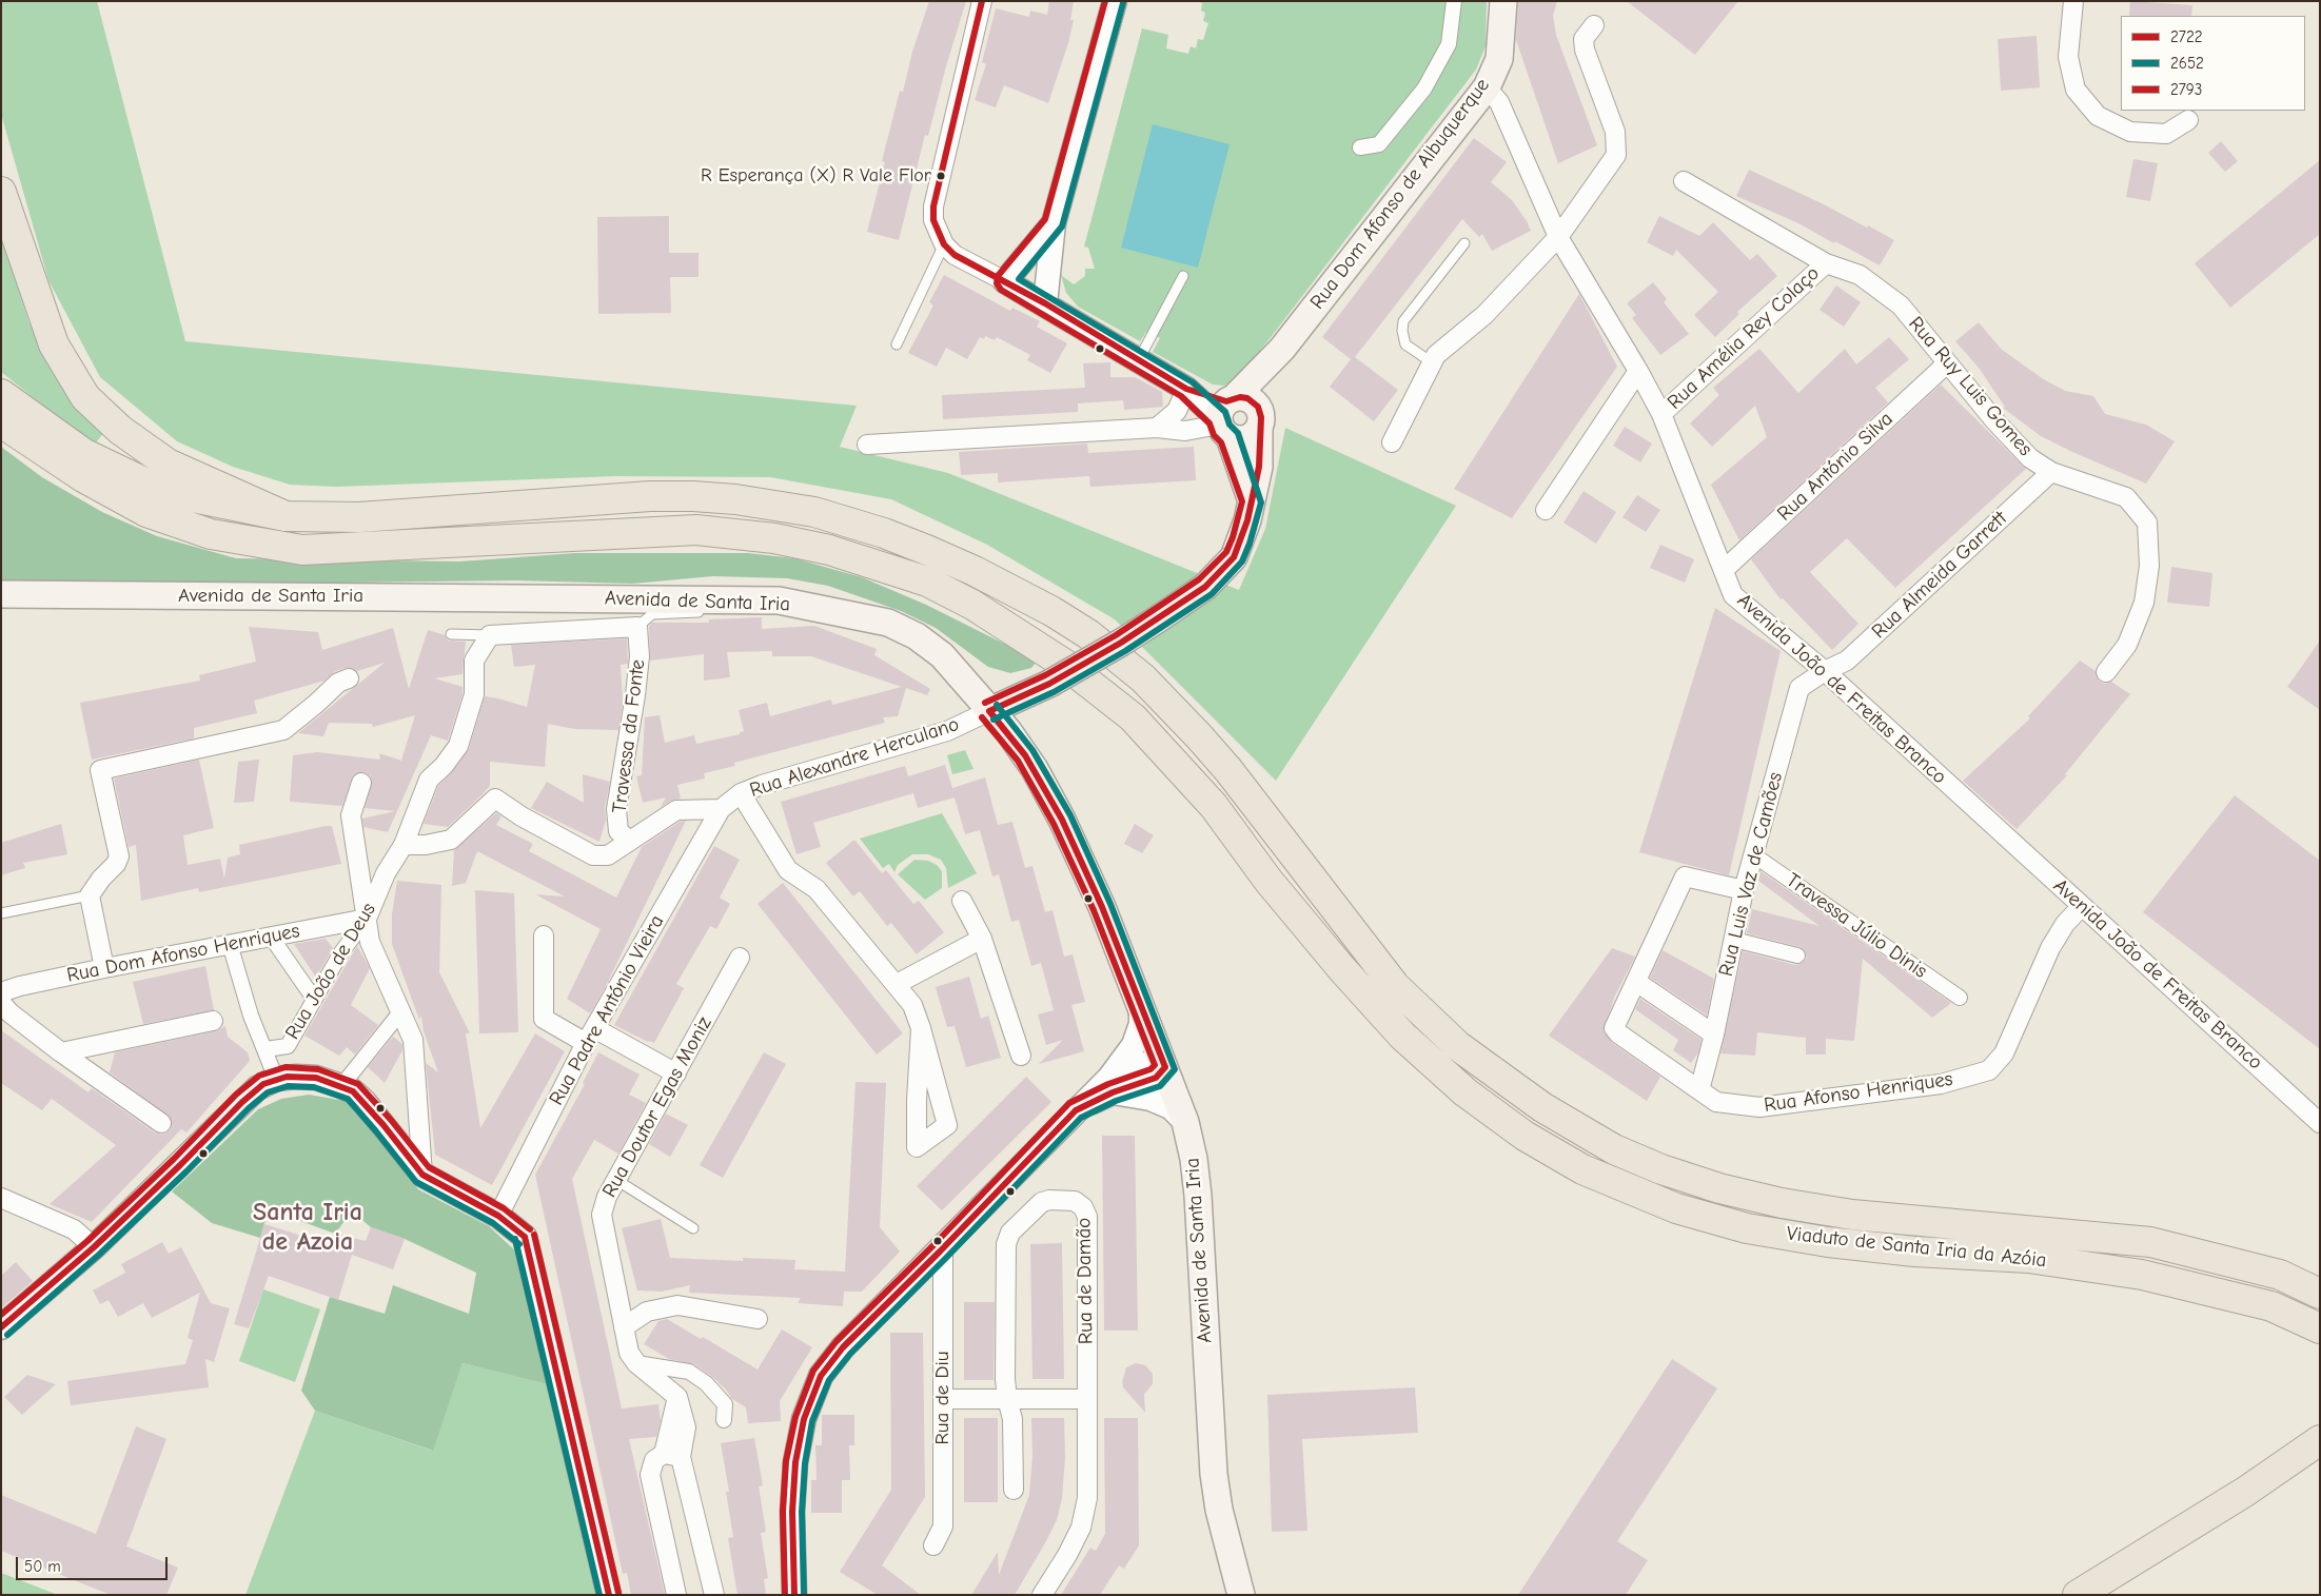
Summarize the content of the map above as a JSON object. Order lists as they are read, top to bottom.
{
  "streets": {
    "main road": [
      "Rua Dom Afonso de Albuquerque",
      "Avenida de Santa Iria",
      "Rua Alexandre Herculano",
      "Viaduto de Santa Iria da Azóia"
    ],
    "street": [
      "Rua Amélia Rey Colaço",
      "Rua Ruy Luis Gomes",
      "Rua António Silva",
      "Rua Almeida Garrett",
      "Avenida João de Freitas Branco",
      "Travessa da Fonte",
      "Rua Luis Vaz de Camões",
      "Travessa Júlio Dinis",
      "Rua Dom Afonso Henriques",
      "Rua João de Deus",
      "Rua Padre António Vieira",
      "Rua Afonso Henriques",
      "Rua Doutor Egas Moniz",
      "Rua de Damão",
      "Rua de Diu"
    ]
  },
  "crossings": [
    ["Rua Dom Afonso de Albuquerque", "Avenida João de Freitas Branco"],
    ["Rua Dom Afonso de Albuquerque", "Rua Alexandre Herculano"],
    ["Rua Amélia Rey Colaço", "Rua Ruy Luis Gomes"],
    ["Rua Amélia Rey Colaço", "Avenida João de Freitas Branco"],
    ["Rua Ruy Luis Gomes", "Rua António Silva"],
    ["Rua Ruy Luis Gomes", "Rua Almeida Garrett"],
    ["Rua António Silva", "Avenida João de Freitas Branco"],
    ["Rua Almeida Garrett", "Avenida João de Freitas Branco"],
    ["Rua Almeida Garrett", "Rua Luis Vaz de Camões"],
    ["Avenida de Santa Iria", "Rua Alexandre Herculano"],
    ["Avenida João de Freitas Branco", "Rua Luis Vaz de Camões"],
    ["Avenida João de Freitas Branco", "Rua Afonso Henriques"],
    ["Rua Alexandre Herculano", "Rua Padre António Vieira"],
    ["Rua Luis Vaz de Camões", "Travessa Júlio Dinis"],
    ["Rua Luis Vaz de Camões", "Rua Afonso Henriques"],
    ["Rua Dom Afonso Henriques", "Rua João de Deus"]
  ],
  "districts": ["Santa Iria de Azoia"],
  "places": ["R Esperança (X) R Vale Flor"],
  "lines": ["transit line 2722", "transit line 2793", "transit line 2652"],
  "legend": ["2722", "2652", "2793"],
  "scale_bar": "50 m"
}
